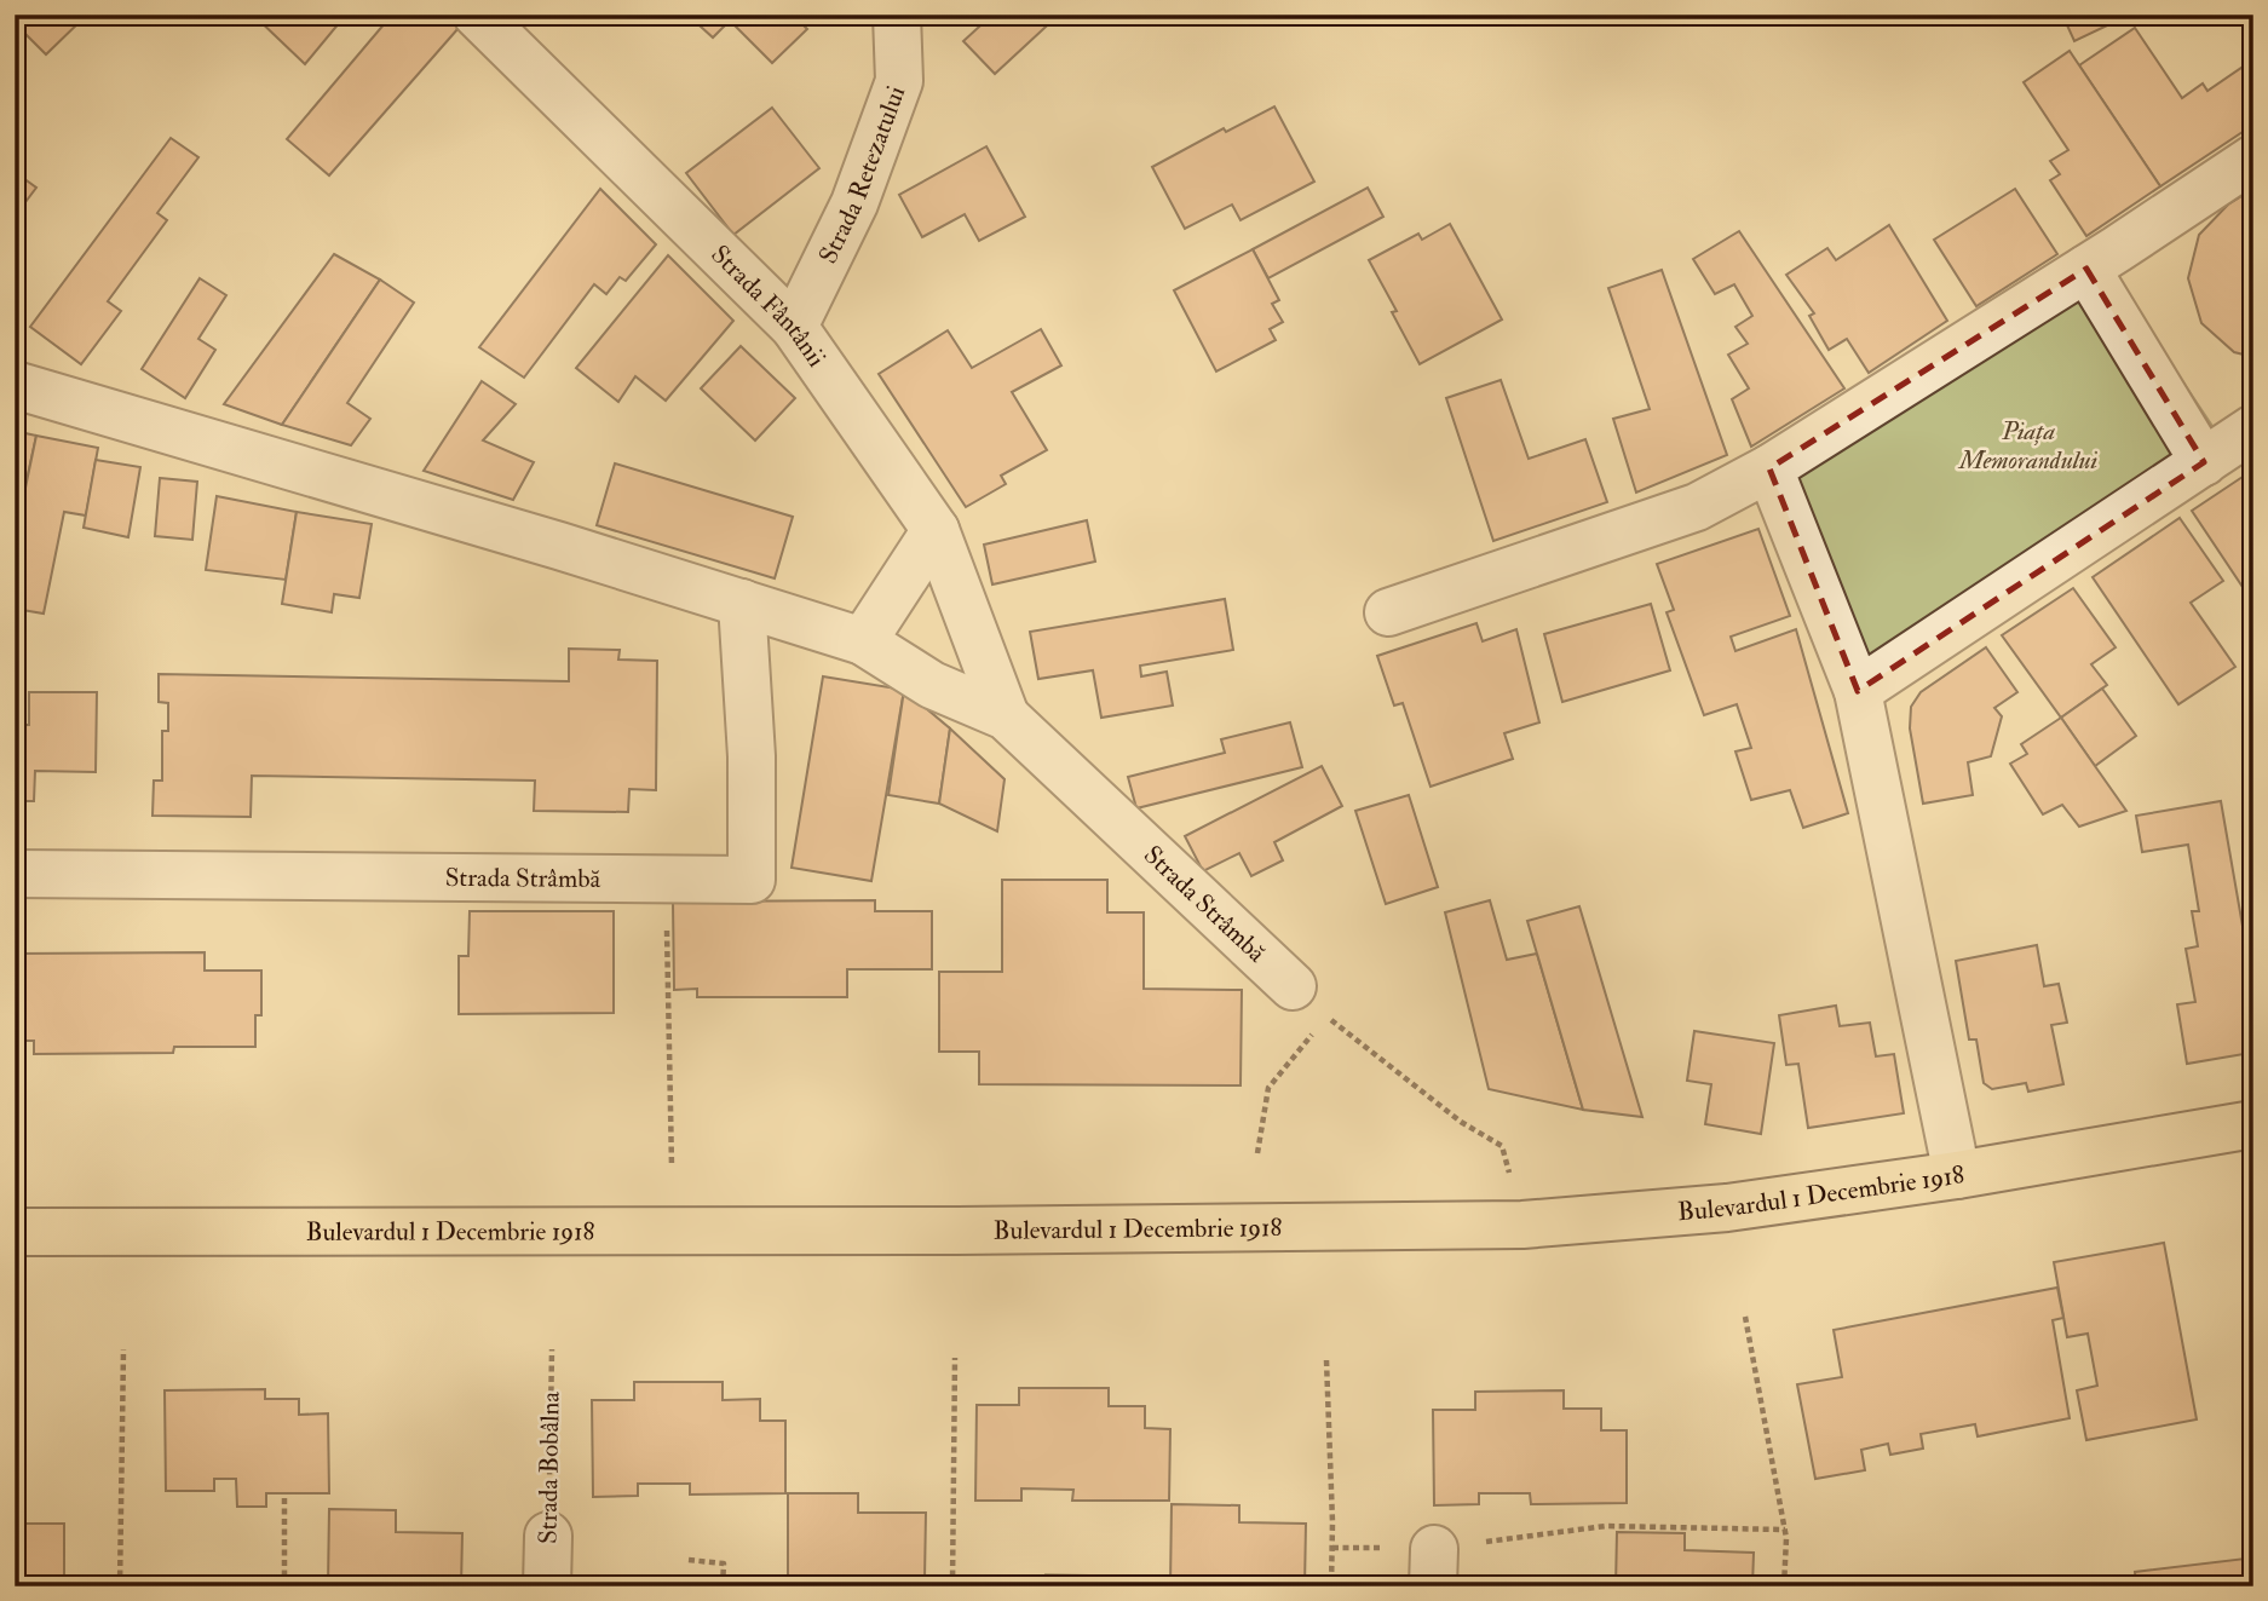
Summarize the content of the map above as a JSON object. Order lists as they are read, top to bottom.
{
  "streets": {
    "main road": ["Bulevardul 1 Decembrie 1918"],
    "street": [
      "Strada Retezatului",
      "Strada Fântânii",
      "Strada Strâmbă",
      "Strada Bobâlna"
    ]
  },
  "crossings": [
    ["Strada Retezatului", "Strada Fântânii"],
    ["Strada Fântânii", "Strada Strâmbă"]
  ],
  "parks": ["Piața Memorandului"]
}
